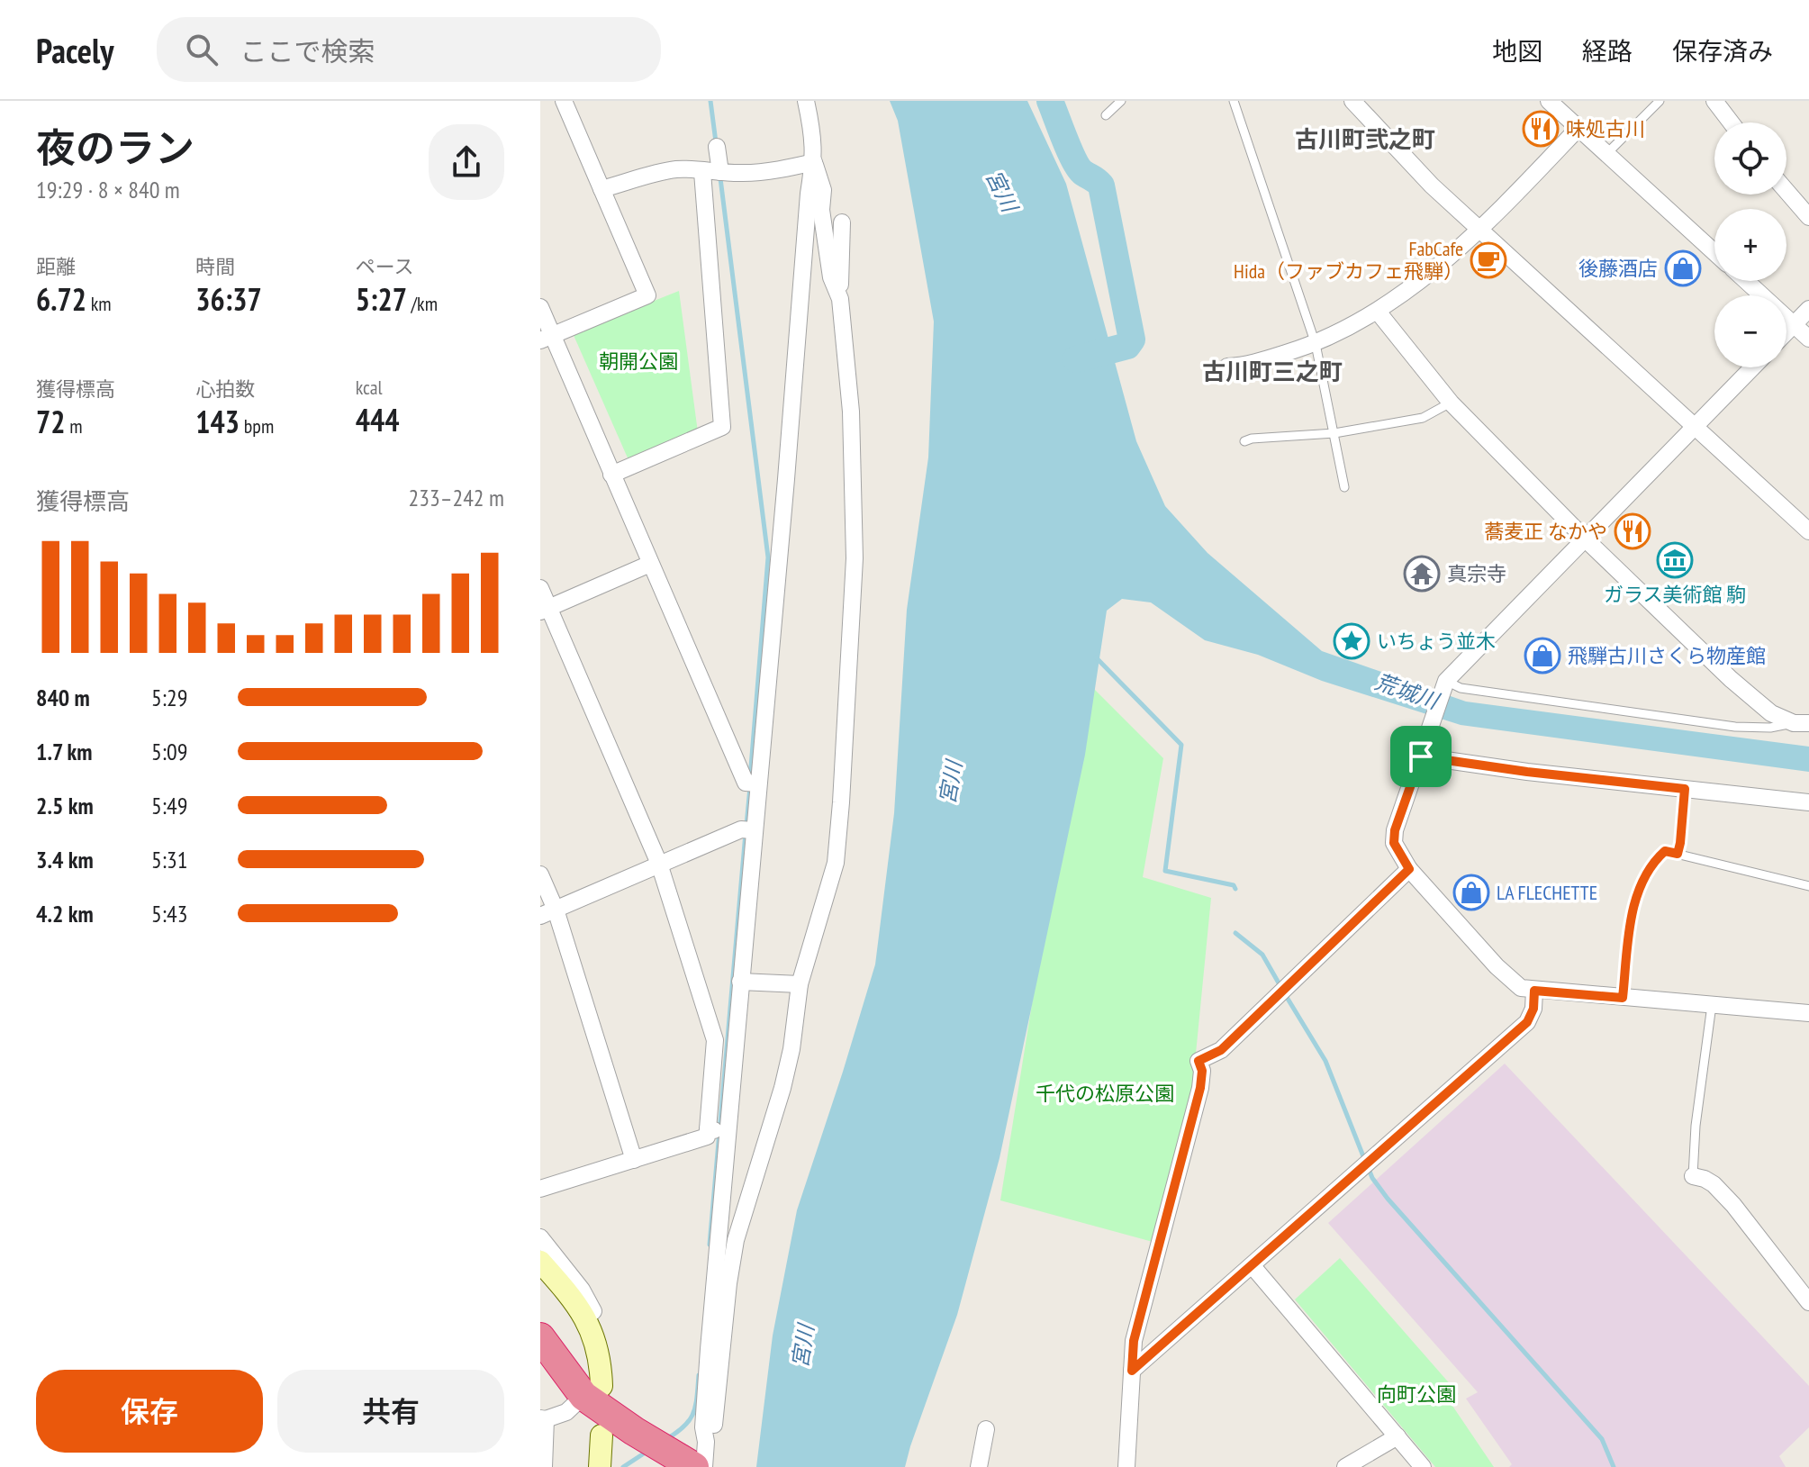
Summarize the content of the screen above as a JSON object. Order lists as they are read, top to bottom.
{
  "districts": ["古川町弐之町", "古川町三之町"],
  "water": ["宮川", "荒城川"],
  "parks": ["朝開公園", "千代の松原公園", "向町公園"],
  "places": {
    "restaurant": ["味処古川", "蕎麦正 なかや"],
    "cafe": ["FabCafe Hida（ファブカフェ飛騨）"],
    "shop": ["後藤酒店", "飛騨古川さくら物産館", "LA FLECHETTE"],
    "museum": ["ガラス美術館 駒"],
    "temple": ["真宗寺"],
    "place": ["いちょう並木"]
  },
  "page": {
    "header": "Pacely",
    "search": "ここで検索",
    "nav": ["地図", "経路", "保存済み"],
    "heading": ["夜のラン", "19:29 · 8 × 840 m"],
    "map_buttons": ["+", "−"],
    "stats": [
      ["距離", "6.72 km"],
      ["時間", "36:37"],
      ["ペース", "5:27 /km"],
      ["獲得標高", "72 m"],
      ["心拍数", "143 bpm"],
      ["kcal", "444"]
    ],
    "chart": ["獲得標高", "233–242 m"],
    "list": [
      {
        "name": "840 m",
        "note": "5:29"
      },
      {
        "name": "1.7 km",
        "note": "5:09"
      },
      {
        "name": "2.5 km",
        "note": "5:49"
      },
      {
        "name": "3.4 km",
        "note": "5:31"
      },
      {
        "name": "4.2 km",
        "note": "5:43"
      }
    ],
    "buttons": ["保存", "共有"]
  }
}
